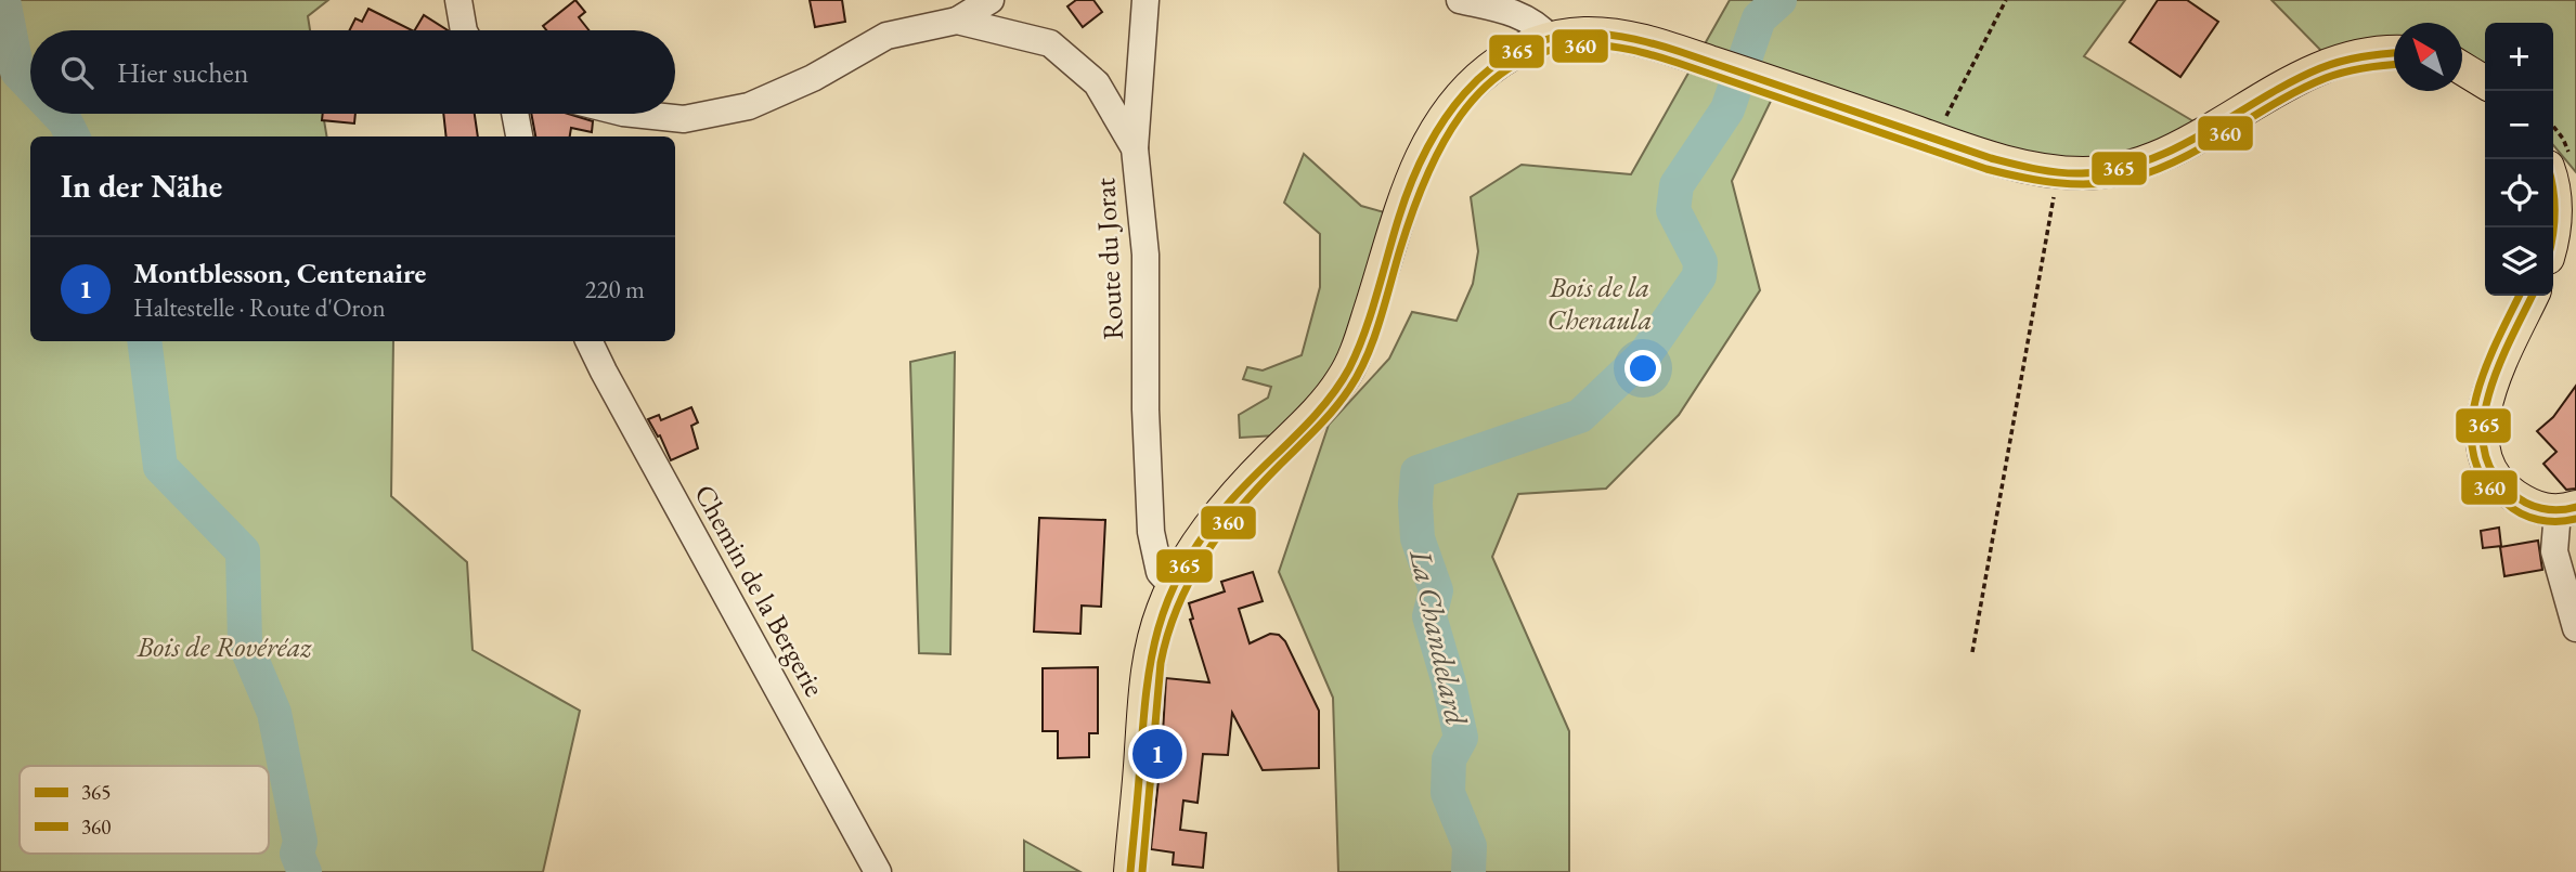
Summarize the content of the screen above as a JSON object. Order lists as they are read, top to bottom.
{
  "streets": {
    "street": ["Route du Jorat", "Chemin de la Bergerie"]
  },
  "water": ["La Chandelard"],
  "parks": ["Bois de la Chenaula", "Bois de Rovéréaz"],
  "lines": ["transit line 365", "transit line 360"],
  "legend": ["365", "360"],
  "north": "top left",
  "page": {
    "map_buttons": ["+", "−"],
    "search": "Hier suchen",
    "heading": "In der Nähe",
    "list": [
      {
        "mark": "1",
        "name": "Montblesson, Centenaire",
        "note": "Haltestelle · Route d'Oron",
        "value": "220 m"
      }
    ],
    "pins": "1"
  }
}
